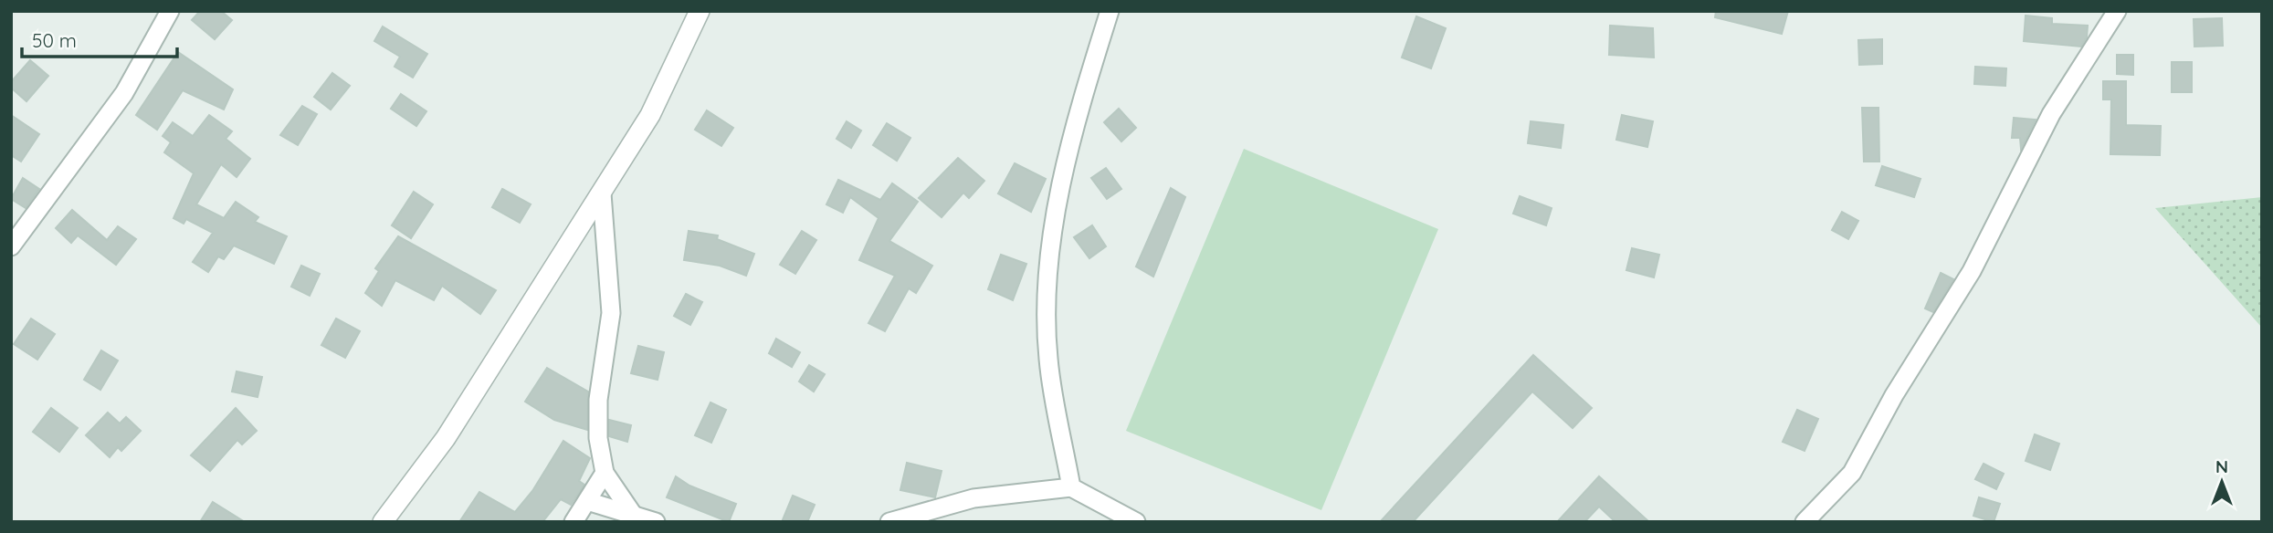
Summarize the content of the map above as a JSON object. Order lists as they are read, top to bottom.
{
  "scale_bar": "50 m",
  "north": "top"
}
